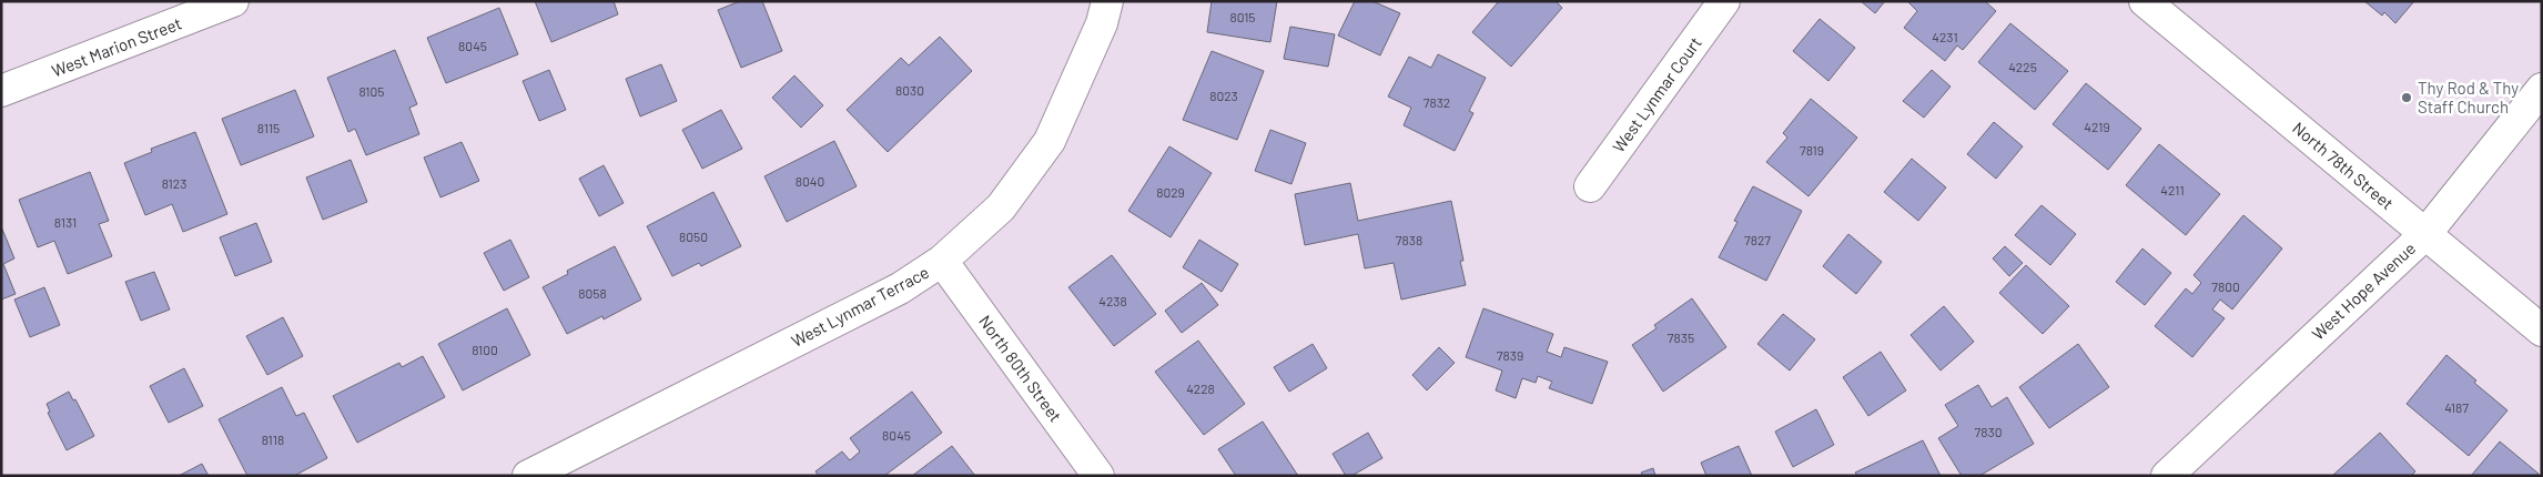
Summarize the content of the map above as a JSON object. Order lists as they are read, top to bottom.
{
  "streets": {
    "street": [
      "West Marion Street",
      "West Lynmar Court",
      "North 78th Street",
      "West Hope Avenue",
      "West Lynmar Terrace",
      "North 80th Street"
    ]
  },
  "crossings": [
    ["North 78th Street", "West Hope Avenue"],
    ["West Lynmar Terrace", "North 80th Street"]
  ],
  "places": ["Thy Rod & Thy Staff Church"],
  "house_numbers": [
    "8015",
    "4231",
    "8045",
    "4225",
    "8030",
    "8105",
    "8023",
    "7832",
    "4219",
    "8115",
    "7819",
    "8040",
    "8123",
    "4211",
    "8029",
    "8131",
    "8050",
    "7838",
    "7827",
    "7800",
    "8058",
    "4238",
    "7835",
    "8100",
    "7839",
    "4228",
    "4187",
    "7830",
    "8045",
    "8118"
  ]
}
